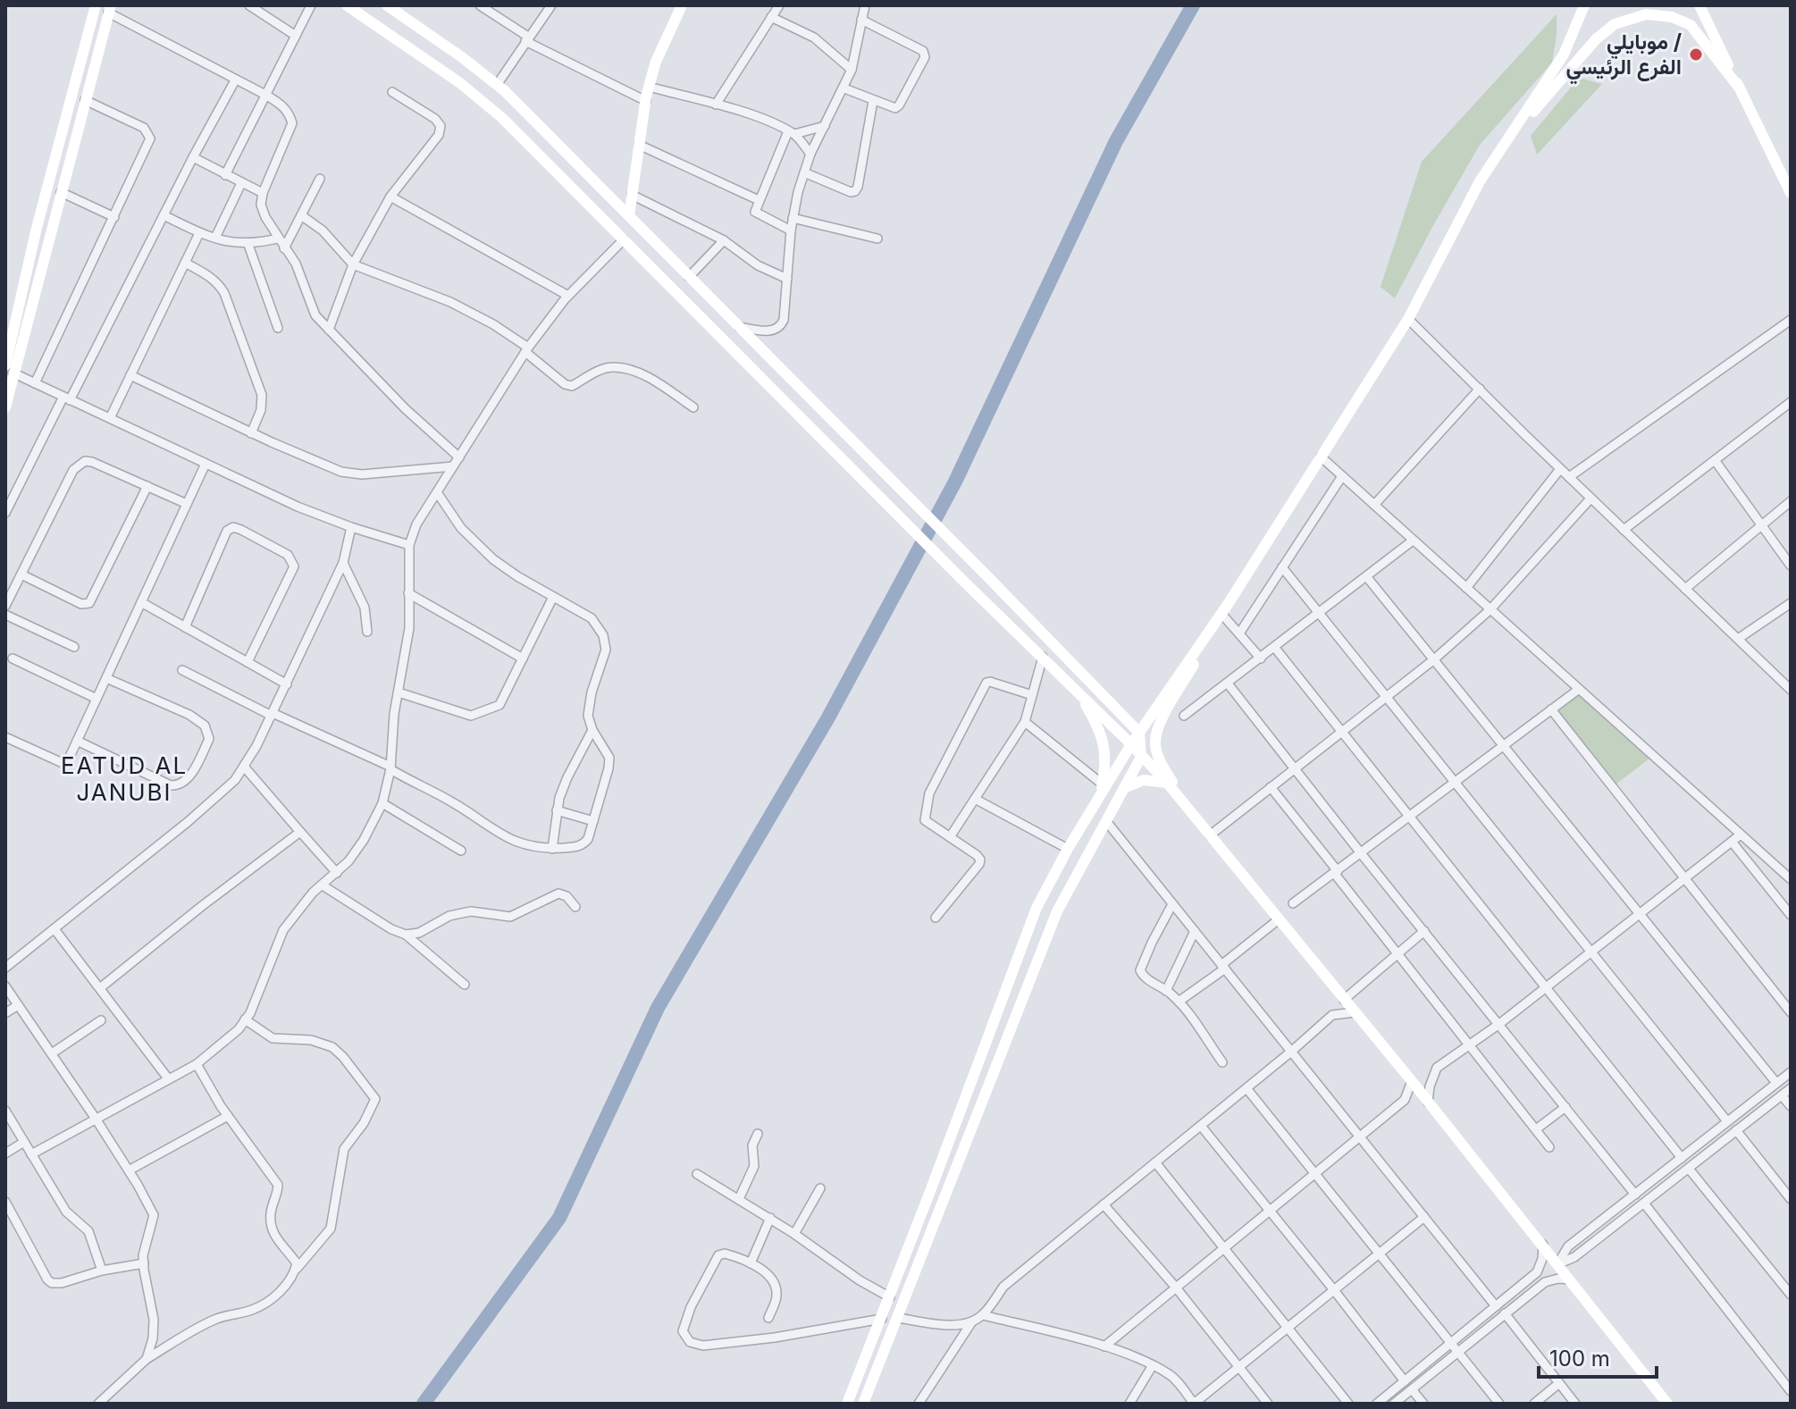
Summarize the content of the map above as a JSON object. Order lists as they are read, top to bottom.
{
  "districts": ["EATUD AL JANUBI"],
  "places": ["موبايلي / الفرع الرئيسي"],
  "scale_bar": "100 m"
}
